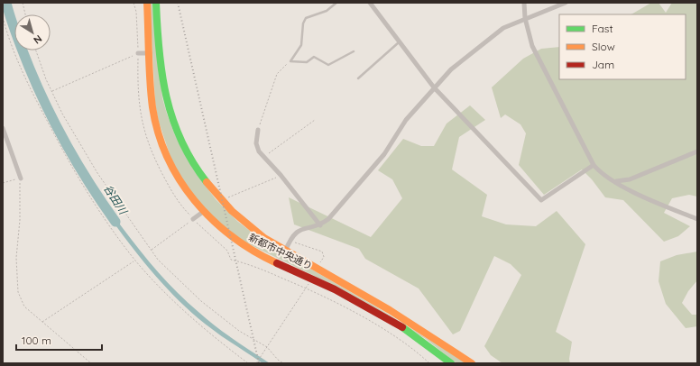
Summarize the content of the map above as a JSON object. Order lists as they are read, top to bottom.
{
  "streets": {
    "main road": ["新都市中央通り"]
  },
  "water": ["谷田川"],
  "legend": ["Fast", "Slow", "Jam"],
  "scale_bar": "100 m",
  "north": "bottom right"
}
